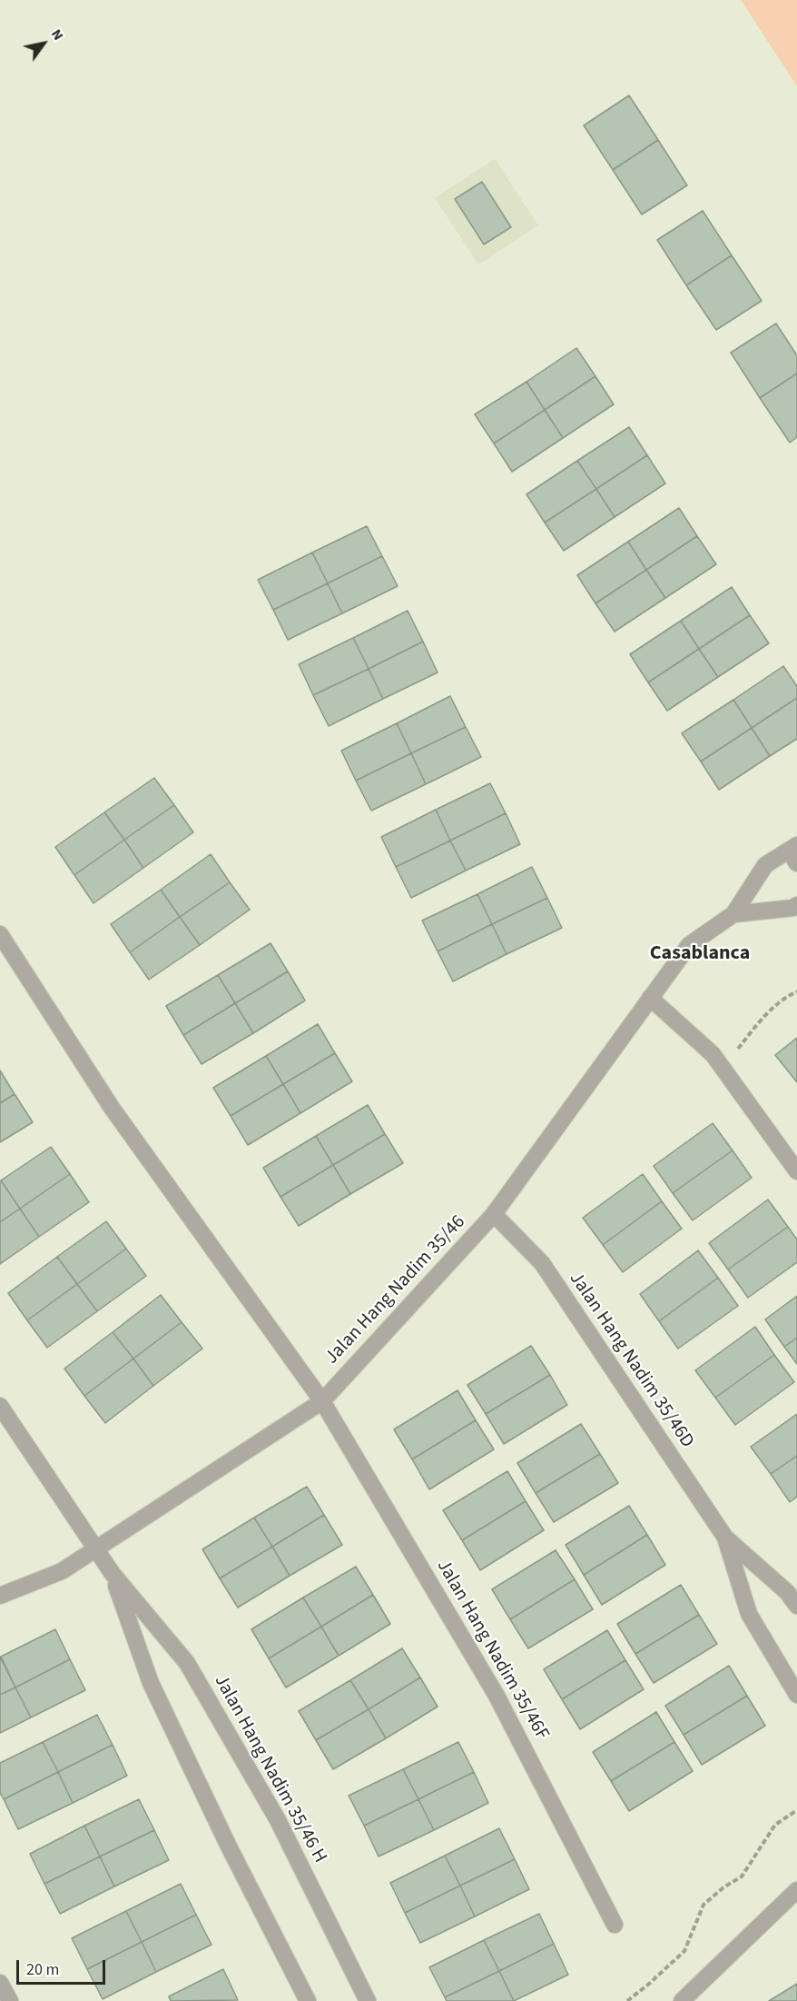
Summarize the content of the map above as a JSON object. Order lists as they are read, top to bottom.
{
  "streets": {
    "street": [
      "Jalan Hang Nadim 35/46",
      "Jalan Hang Nadim 35/46D",
      "Jalan Hang Nadim 35/46F",
      "Jalan Hang Nadim 35/46 H"
    ]
  },
  "crossings": [
    ["Jalan Hang Nadim 35/46", "Jalan Hang Nadim 35/46D"],
    ["Jalan Hang Nadim 35/46", "Jalan Hang Nadim 35/46F"],
    ["Jalan Hang Nadim 35/46", "Jalan Hang Nadim 35/46 H"]
  ],
  "districts": ["Casablanca"],
  "scale_bar": "20 m",
  "north": "top right"
}
